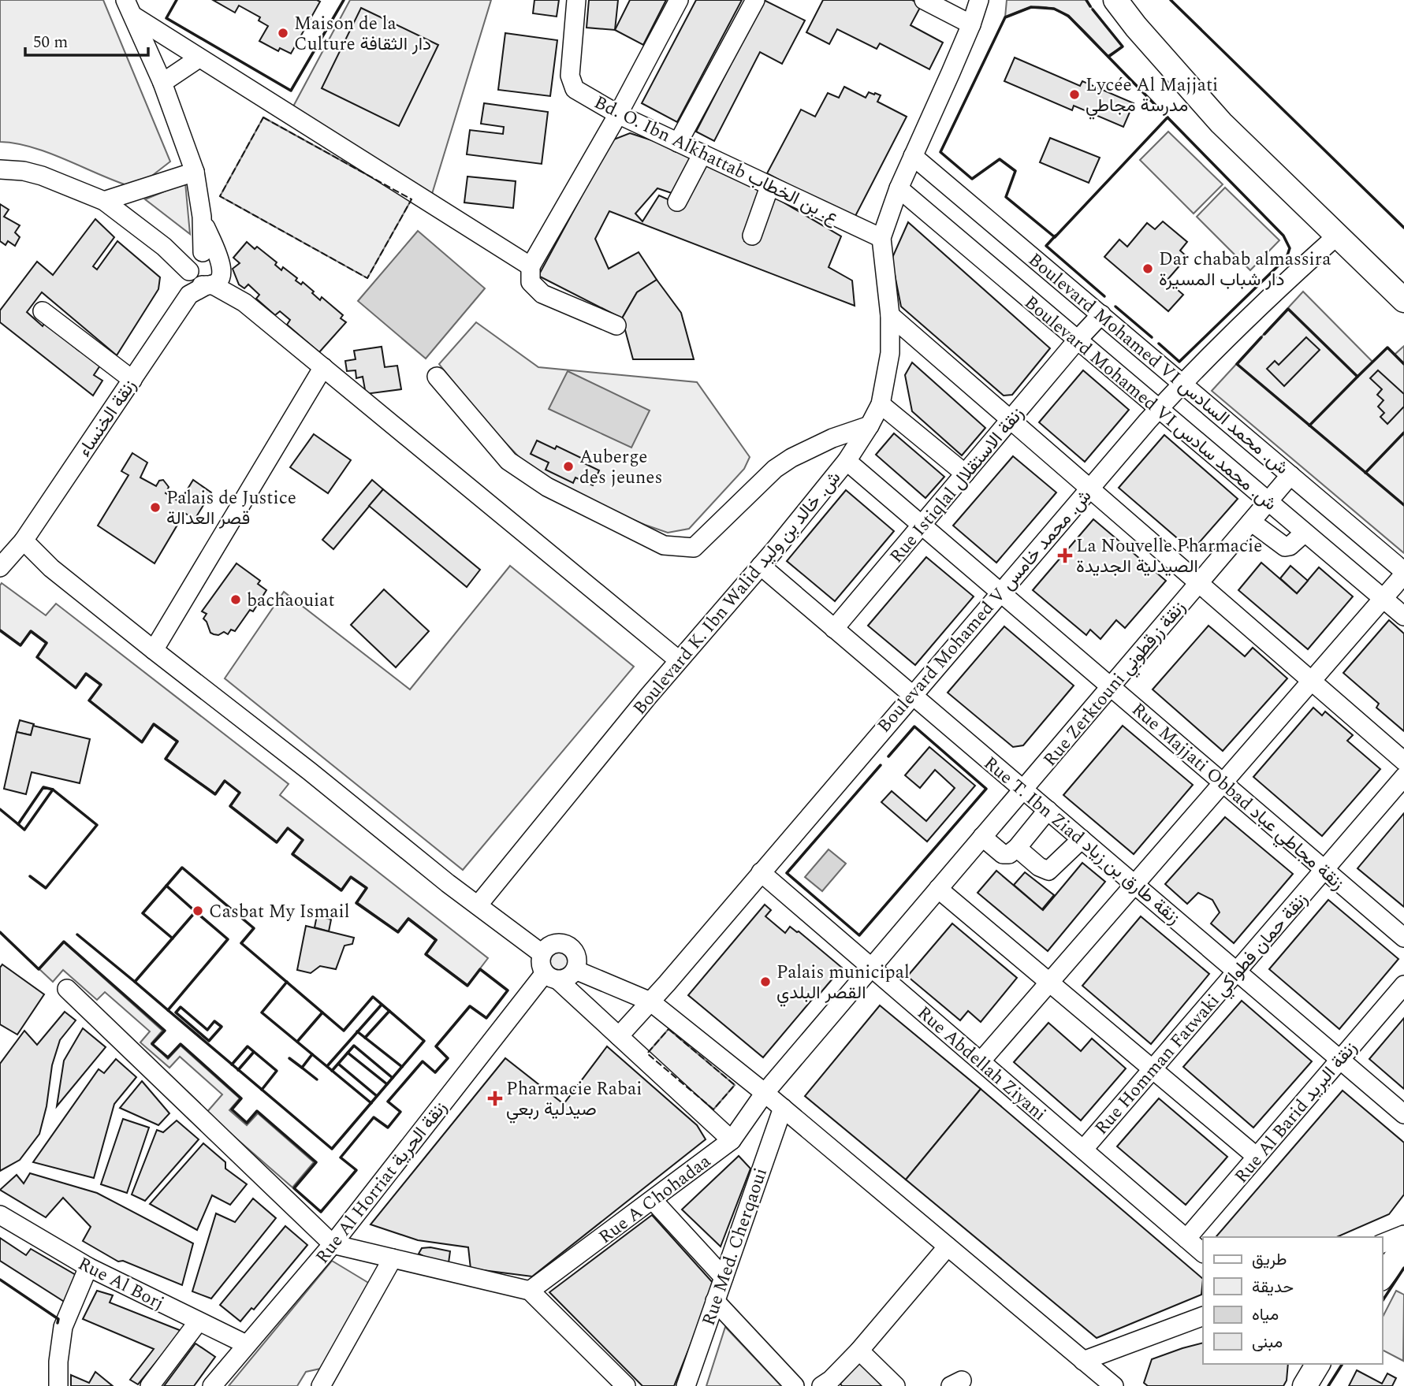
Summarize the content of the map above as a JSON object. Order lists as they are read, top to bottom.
{
  "streets": {
    "street": [
      "Bd. O. Ibn Alkhattab ع. بن الخطاب",
      "Boulevard Mohamed VI ش. محمد السادس",
      "Boulevard Mohamed VI ش. محمد سادس",
      "زنقة الخنساء",
      "Rue Istiqlal زنقة الاستقلال",
      "Boulevard K. Ibn Walid ش. خالد بن وليد",
      "Boulevard Mohamed V ش. محمد خامس",
      "Rue Zerktouni زنقة زرقطوني",
      "Rue Majjati Obbad زنقة مجاطي عباد",
      "Rue T. Ibn Ziad زنقة طارق بن زياد",
      "Rue Homman Fatwaki زنقة حمان فطواكي",
      "Rue Abdellah Ziyani",
      "Rue Al Barid زنقة البريد",
      "Rue Al Horriat زنقة الحرية",
      "Rue A Chohadaa",
      "Rue Med. Cherqaoui",
      "Rue Al Borj"
    ]
  },
  "crossings": [
    ["Bd. O. Ibn Alkhattab ع. بن الخطاب", "Boulevard K. Ibn Walid ش. خالد بن وليد"],
    ["Boulevard Mohamed VI ش. محمد السادس", "Rue Istiqlal زنقة الاستقلال"],
    ["Boulevard Mohamed VI ش. محمد السادس", "Boulevard Mohamed V ش. محمد خامس"],
    ["Boulevard Mohamed VI ش. محمد السادس", "Rue Zerktouni زنقة زرقطوني"],
    ["Boulevard Mohamed VI ش. محمد سادس", "Rue Istiqlal زنقة الاستقلال"],
    ["Boulevard Mohamed VI ش. محمد سادس", "Boulevard Mohamed V ش. محمد خامس"],
    ["Boulevard Mohamed VI ش. محمد سادس", "Rue Zerktouni زنقة زرقطوني"],
    ["Rue Istiqlal زنقة الاستقلال", "Rue Majjati Obbad زنقة مجاطي عباد"],
    ["Rue Istiqlal زنقة الاستقلال", "Rue T. Ibn Ziad زنقة طارق بن زياد"],
    ["Boulevard K. Ibn Walid ش. خالد بن وليد", "Rue Majjati Obbad زنقة مجاطي عباد"],
    ["Boulevard K. Ibn Walid ش. خالد بن وليد", "Rue T. Ibn Ziad زنقة طارق بن زياد"],
    ["Boulevard Mohamed V ش. محمد خامس", "Rue Majjati Obbad زنقة مجاطي عباد"],
    ["Boulevard Mohamed V ش. محمد خامس", "Rue T. Ibn Ziad زنقة طارق بن زياد"],
    ["Boulevard Mohamed V ش. محمد خامس", "Rue Abdellah Ziyani"],
    ["Rue Zerktouni زنقة زرقطوني", "Rue Majjati Obbad زنقة مجاطي عباد"],
    ["Rue Zerktouni زنقة زرقطوني", "Rue T. Ibn Ziad زنقة طارق بن زياد"],
    ["Rue Zerktouni زنقة زرقطوني", "Rue Abdellah Ziyani"],
    ["Rue Zerktouni زنقة زرقطوني", "Rue A Chohadaa"],
    ["Rue Majjati Obbad زنقة مجاطي عباد", "Rue Homman Fatwaki زنقة حمان فطواكي"],
    ["Rue T. Ibn Ziad زنقة طارق بن زياد", "Rue Homman Fatwaki زنقة حمان فطواكي"],
    ["Rue T. Ibn Ziad زنقة طارق بن زياد", "Rue Al Barid زنقة البريد"],
    ["Rue Homman Fatwaki زنقة حمان فطواكي", "Rue Abdellah Ziyani"],
    ["Rue Abdellah Ziyani", "Rue Al Barid زنقة البريد"],
    ["Rue Al Horriat زنقة الحرية", "Rue Al Borj"]
  ],
  "places": {
    "other": [
      "Maison de la Culture دار الثقافة",
      "Lycée Al Majjati مدرسة مجاطي",
      "Dar chabab almassira دار شباب المسيرة",
      "Auberge des jeunes",
      "Palais de Justice قصر العدالة",
      "bachaouiat",
      "Casbat My Ismail",
      "Palais municipal القصر البلدي"
    ],
    "health": ["La Nouvelle Pharmacie الصيدلية الجديدة", "Pharmacie Rabai صيدلية ربعي"]
  },
  "legend": [
    "طريق",
    "حديقة",
    "مياه",
    "مبنى"
  ],
  "scale_bar": "50 m"
}
